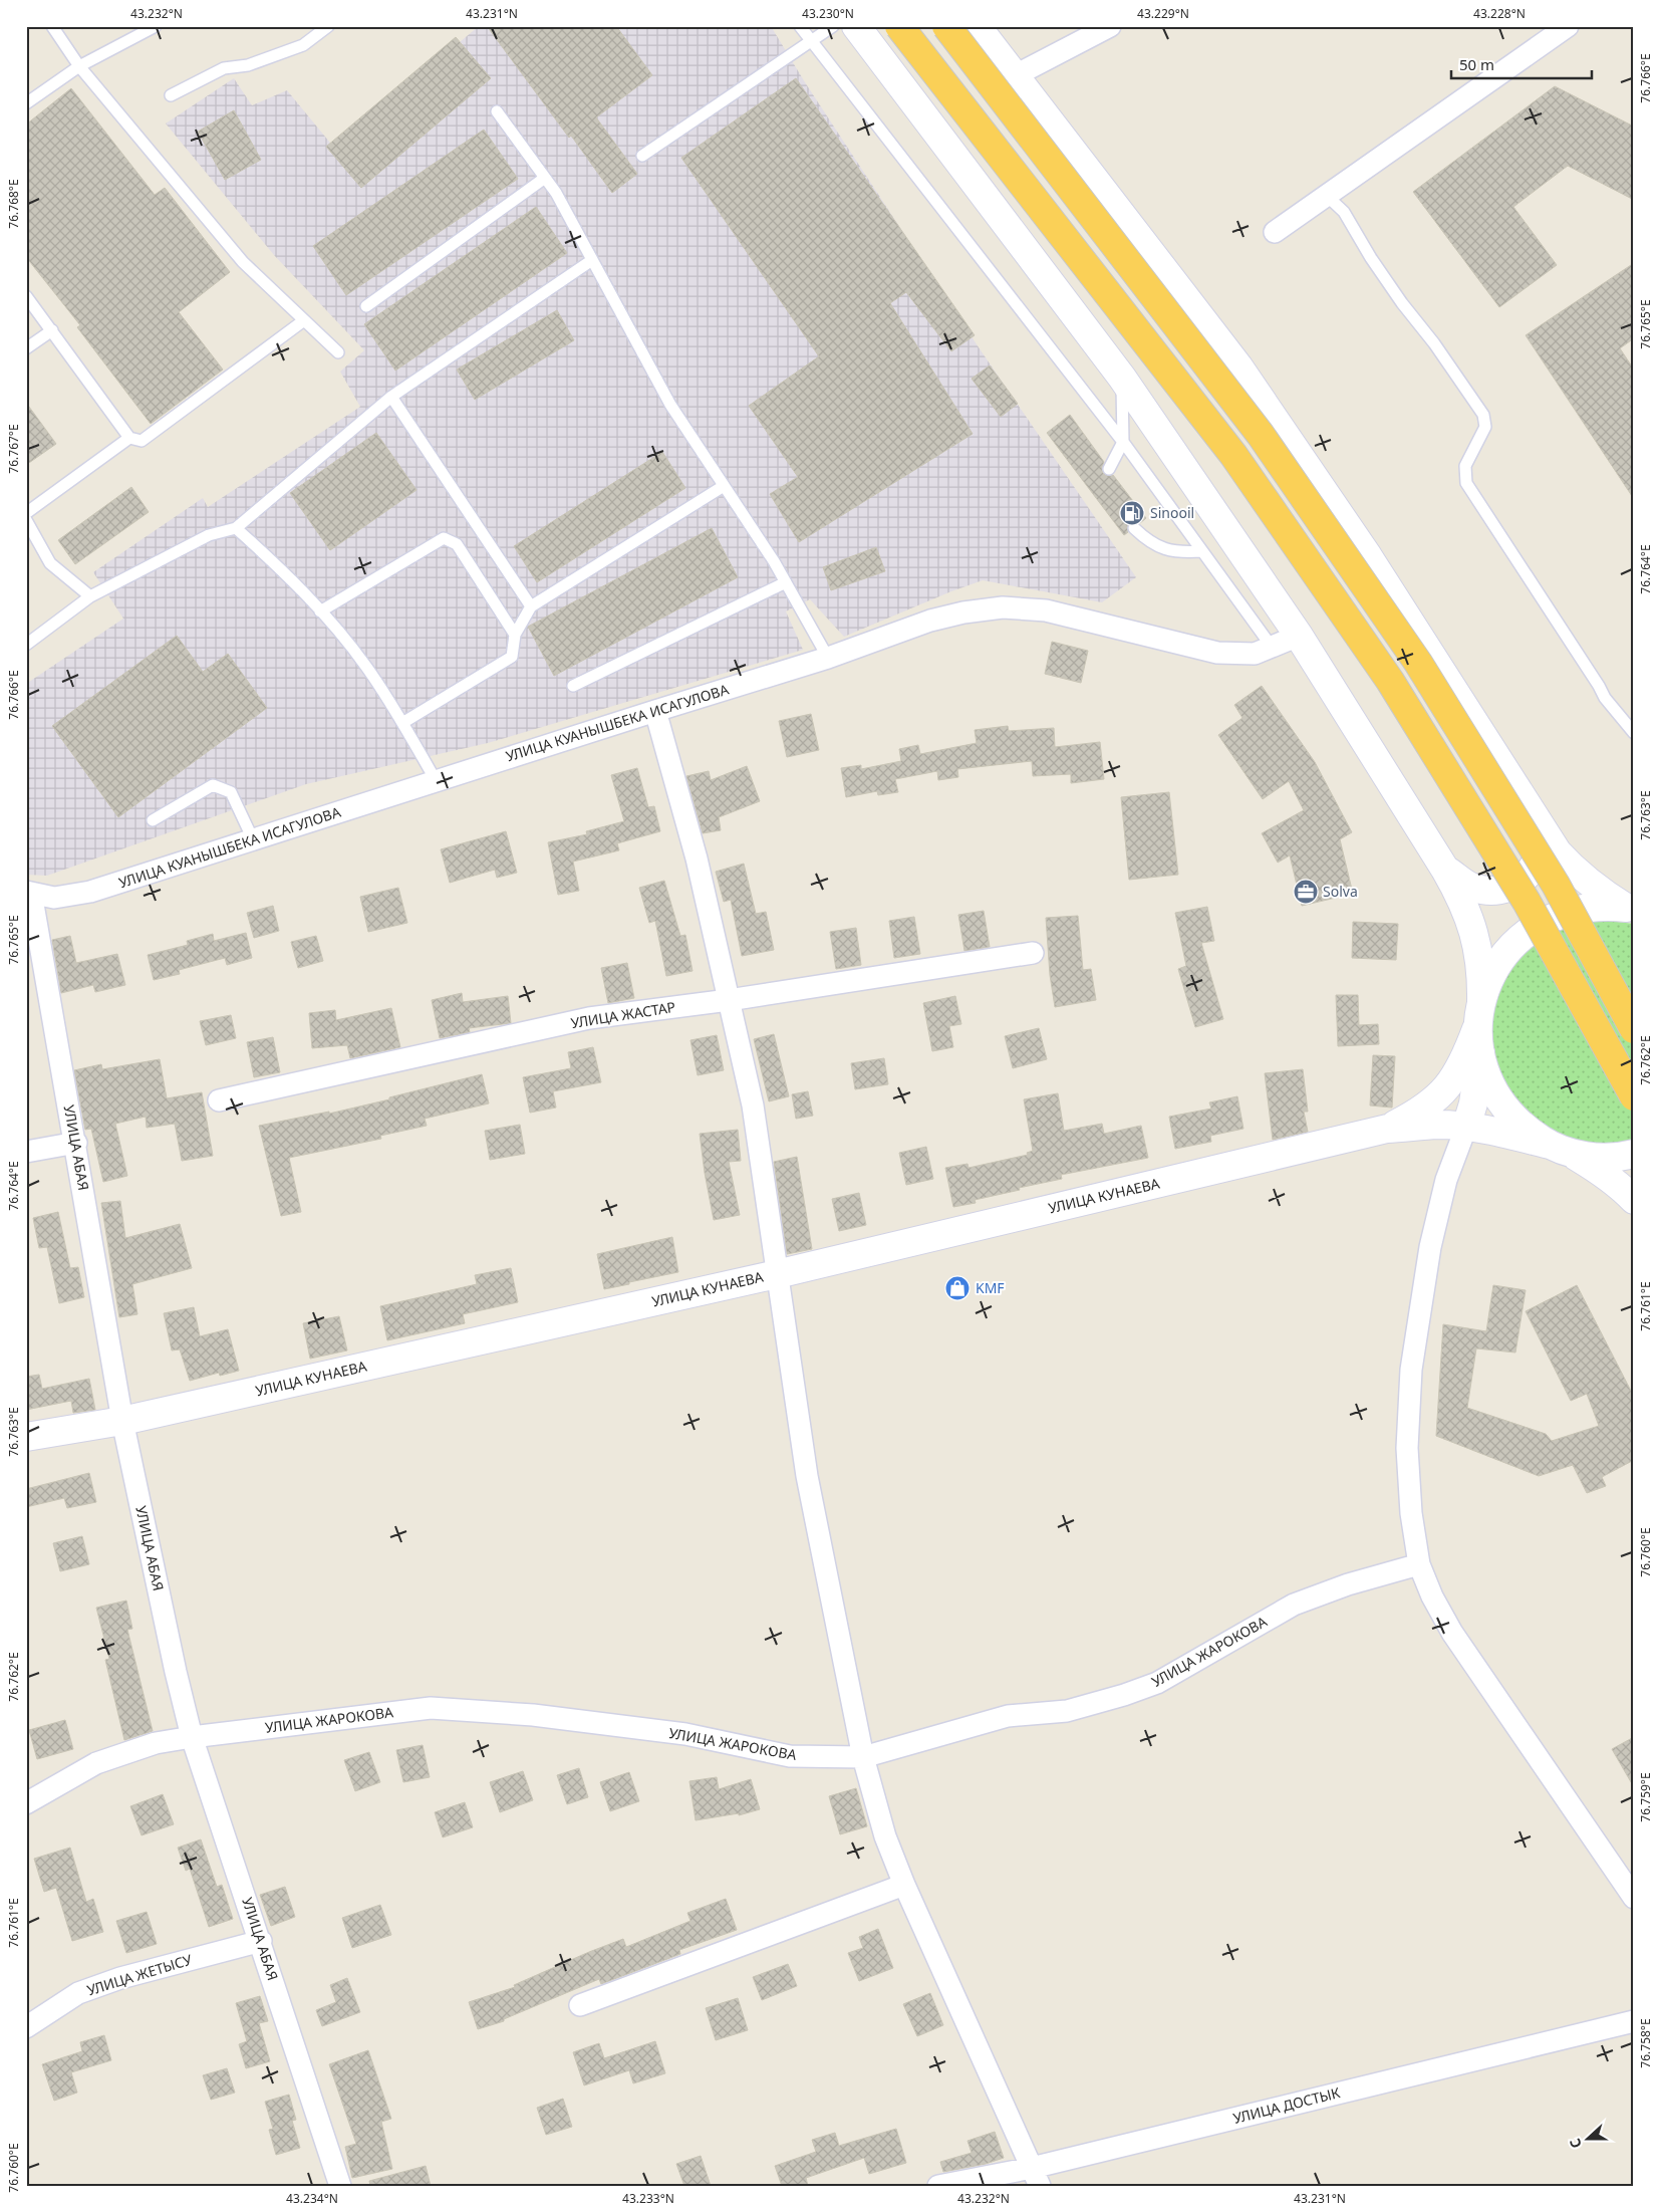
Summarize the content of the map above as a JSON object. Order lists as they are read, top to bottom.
{
  "streets": {
    "main road": ["УЛИЦА КУНАЕВА"],
    "street": [
      "УЛИЦА КУАНЫШБЕКА ИСАГУЛОВА",
      "УЛИЦА ЖАСТАР",
      "УЛИЦА АБАЯ",
      "УЛИЦА ЖАРОКОВА",
      "УЛИЦА ЖЕТЫСУ",
      "УЛИЦА ДОСТЫК"
    ]
  },
  "crossings": [
    ["УЛИЦА КУАНЫШБЕКА ИСАГУЛОВА", "УЛИЦА АБАЯ"],
    ["УЛИЦА АБАЯ", "УЛИЦА КУНАЕВА"],
    ["УЛИЦА АБАЯ", "УЛИЦА ЖАРОКОВА"],
    ["УЛИЦА АБАЯ", "УЛИЦА ЖЕТЫСУ"]
  ],
  "places": {
    "fuel station": ["Sinooil"],
    "office": ["Solva"],
    "shop": ["KMF"]
  },
  "scale_bar": "50 m",
  "north": "left",
  "coordinates": [
    "43.232°N",
    "43.231°N",
    "43.230°N",
    "43.229°N",
    "43.228°N",
    "76.766°E",
    "76.768°E",
    "76.765°E",
    "76.767°E",
    "76.764°E",
    "76.763°E",
    "76.762°E",
    "76.761°E",
    "76.760°E",
    "76.759°E",
    "76.758°E",
    "43.234°N",
    "43.233°N"
  ]
}
